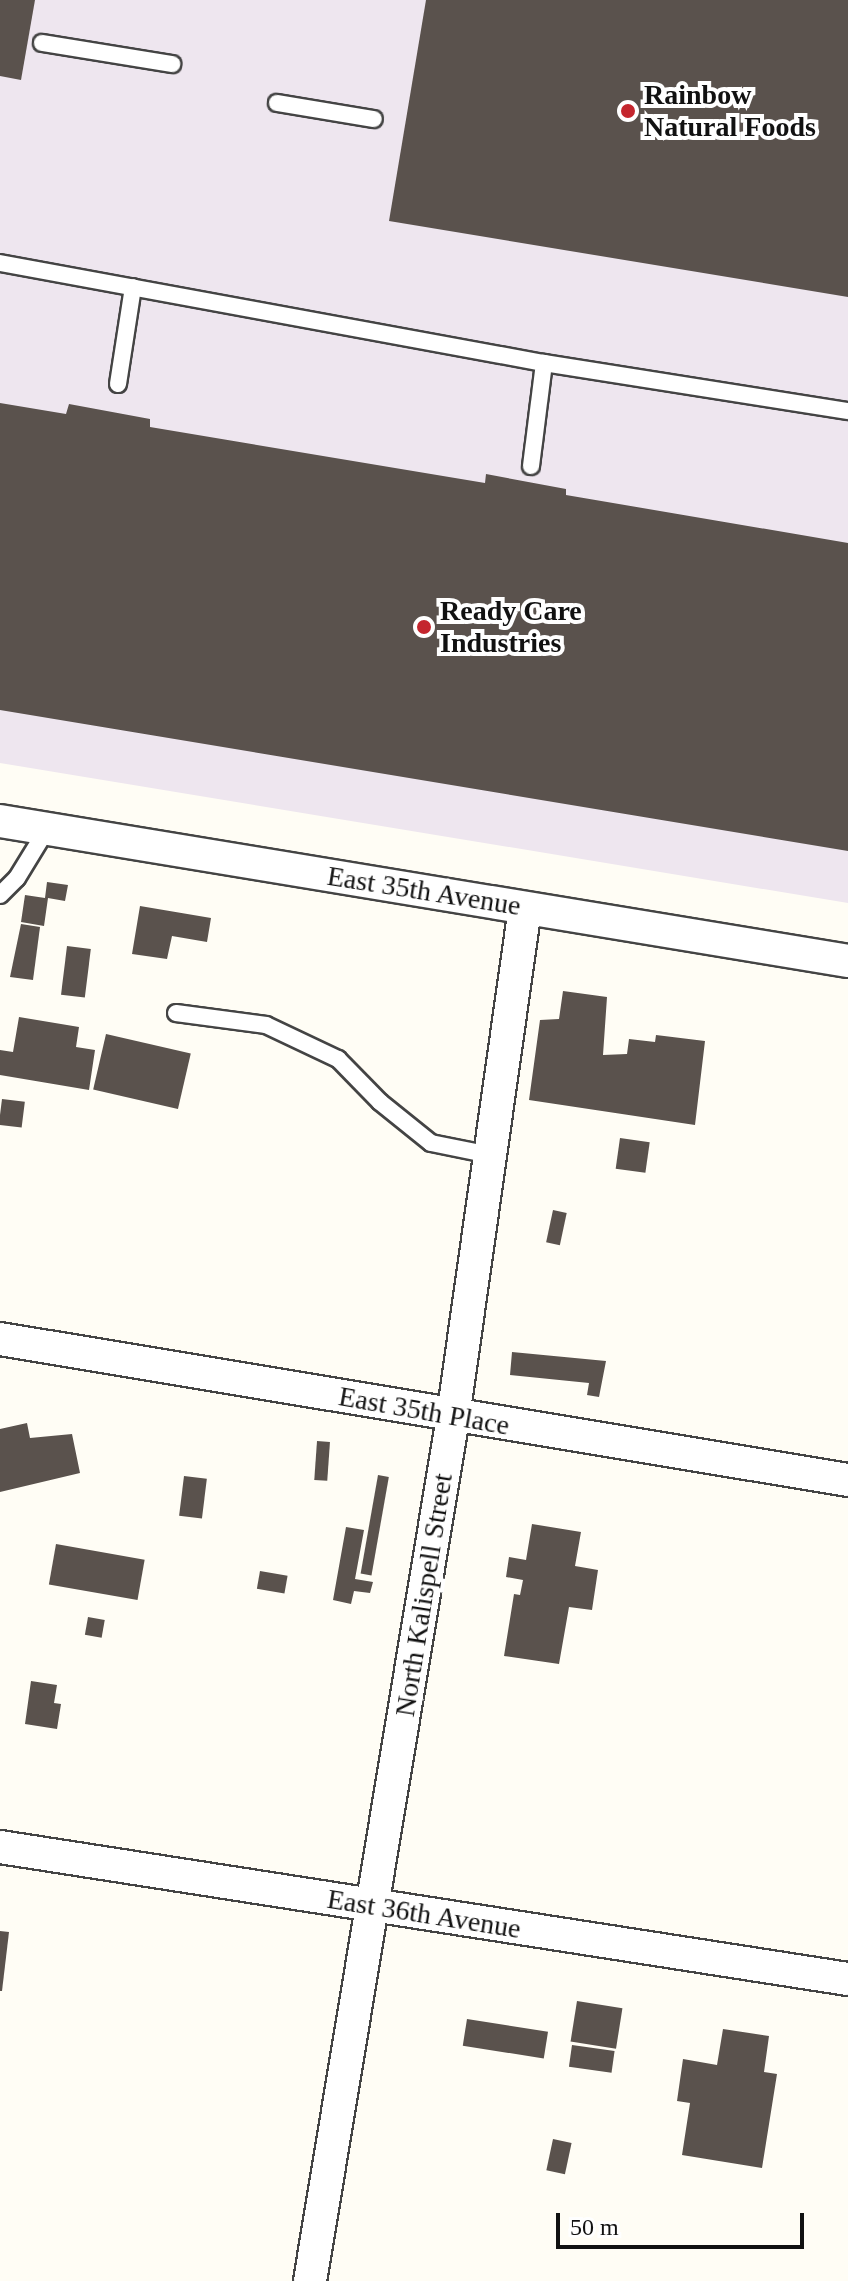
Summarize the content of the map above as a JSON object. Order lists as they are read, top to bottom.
{
  "streets": {
    "street": [
      "East 35th Avenue",
      "East 35th Place",
      "North Kalispell Street",
      "East 36th Avenue"
    ]
  },
  "crossings": [
    ["East 35th Avenue", "North Kalispell Street"],
    ["East 35th Place", "North Kalispell Street"],
    ["North Kalispell Street", "East 36th Avenue"]
  ],
  "places": ["Rainbow Natural Foods", "Ready Care Industries"],
  "scale_bar": "50 m"
}
